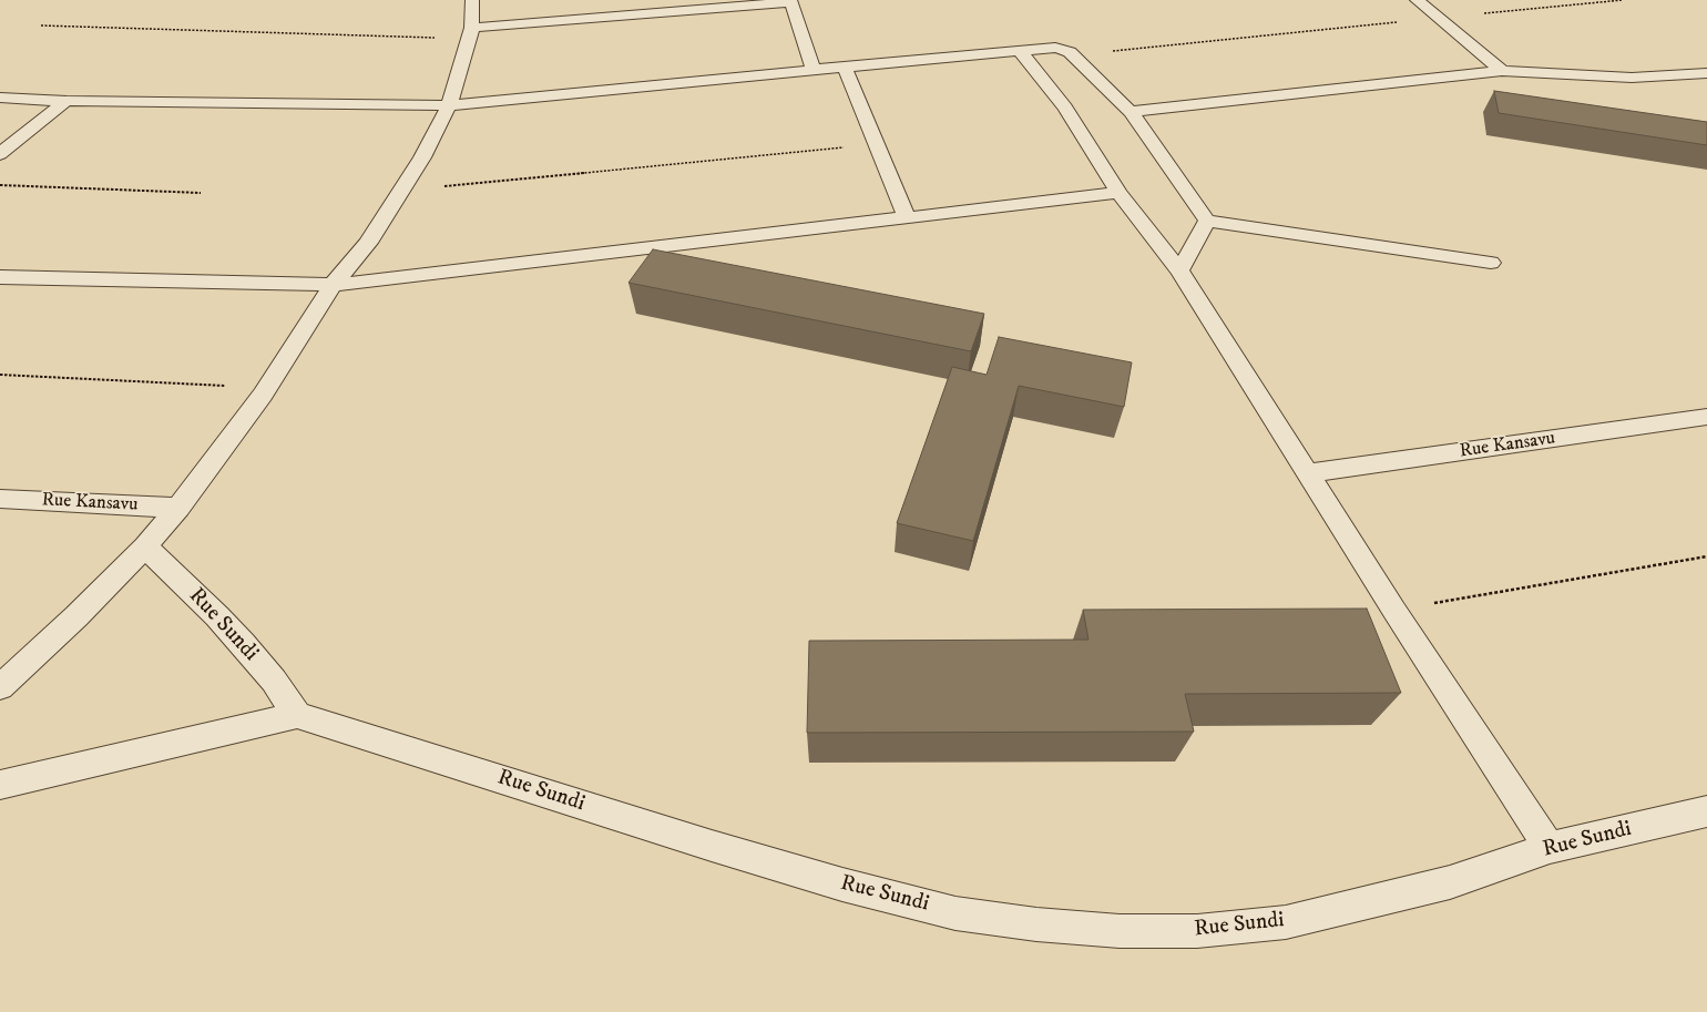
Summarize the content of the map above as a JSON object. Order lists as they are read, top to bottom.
{
  "streets": {
    "street": ["Rue Kansavu", "Rue Sundi"]
  }
}
